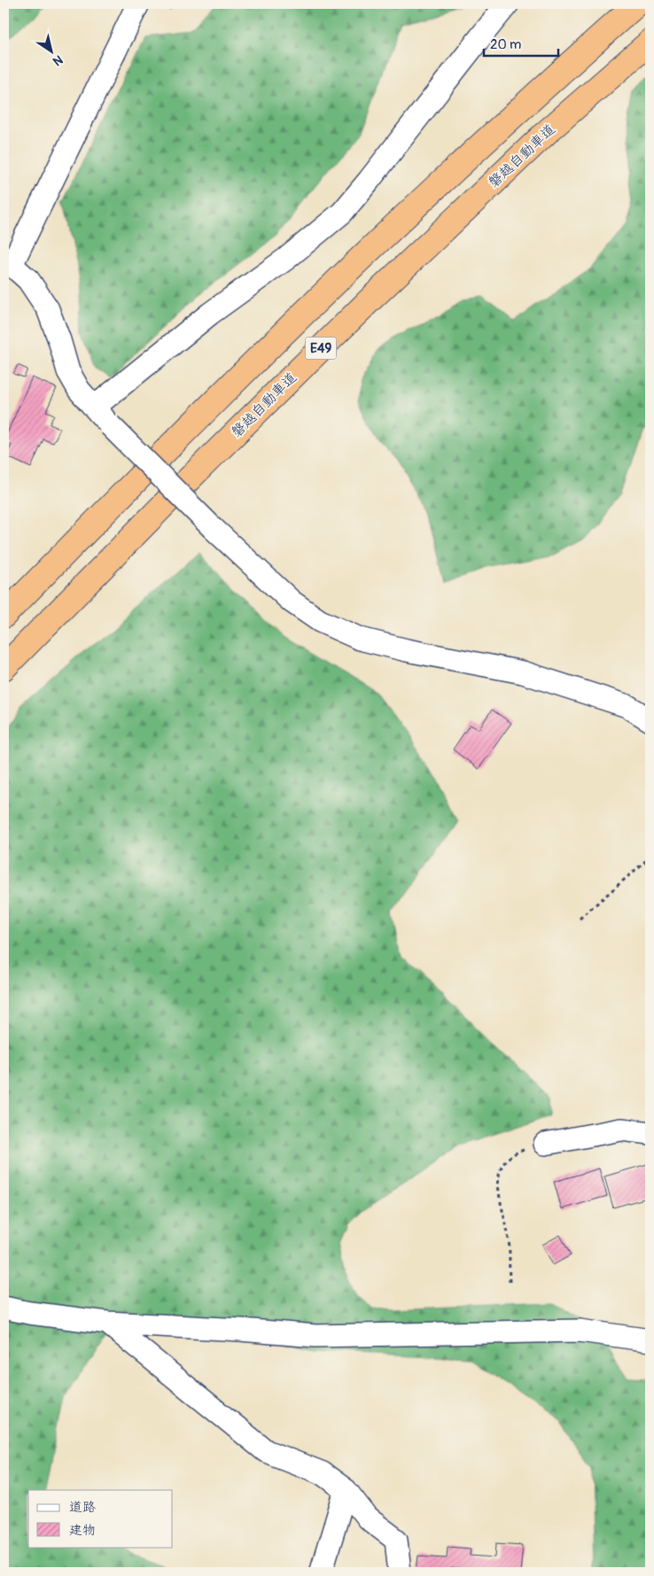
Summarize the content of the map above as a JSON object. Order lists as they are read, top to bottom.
{
  "streets": {
    "highway": ["磐越自動車道", "E49"]
  },
  "legend": ["道路", "建物"],
  "scale_bar": "20 m",
  "north": "bottom right"
}
